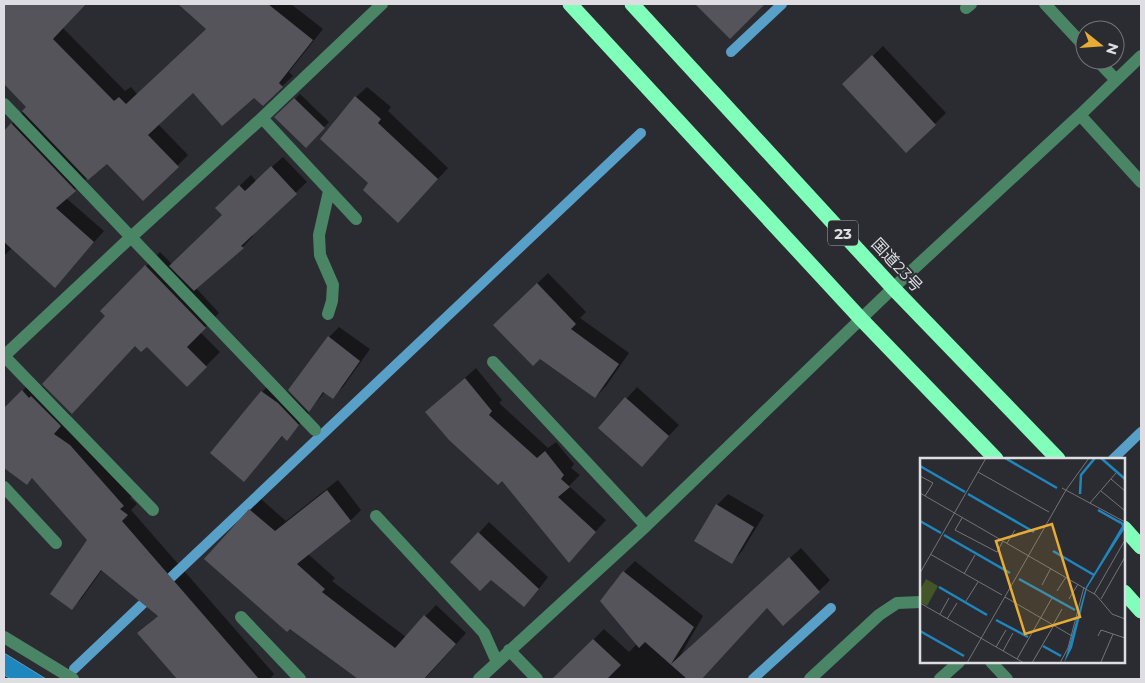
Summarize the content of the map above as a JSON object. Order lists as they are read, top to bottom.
{
  "streets": {
    "highway": ["23", "国道23号"]
  },
  "north": "right"
}
